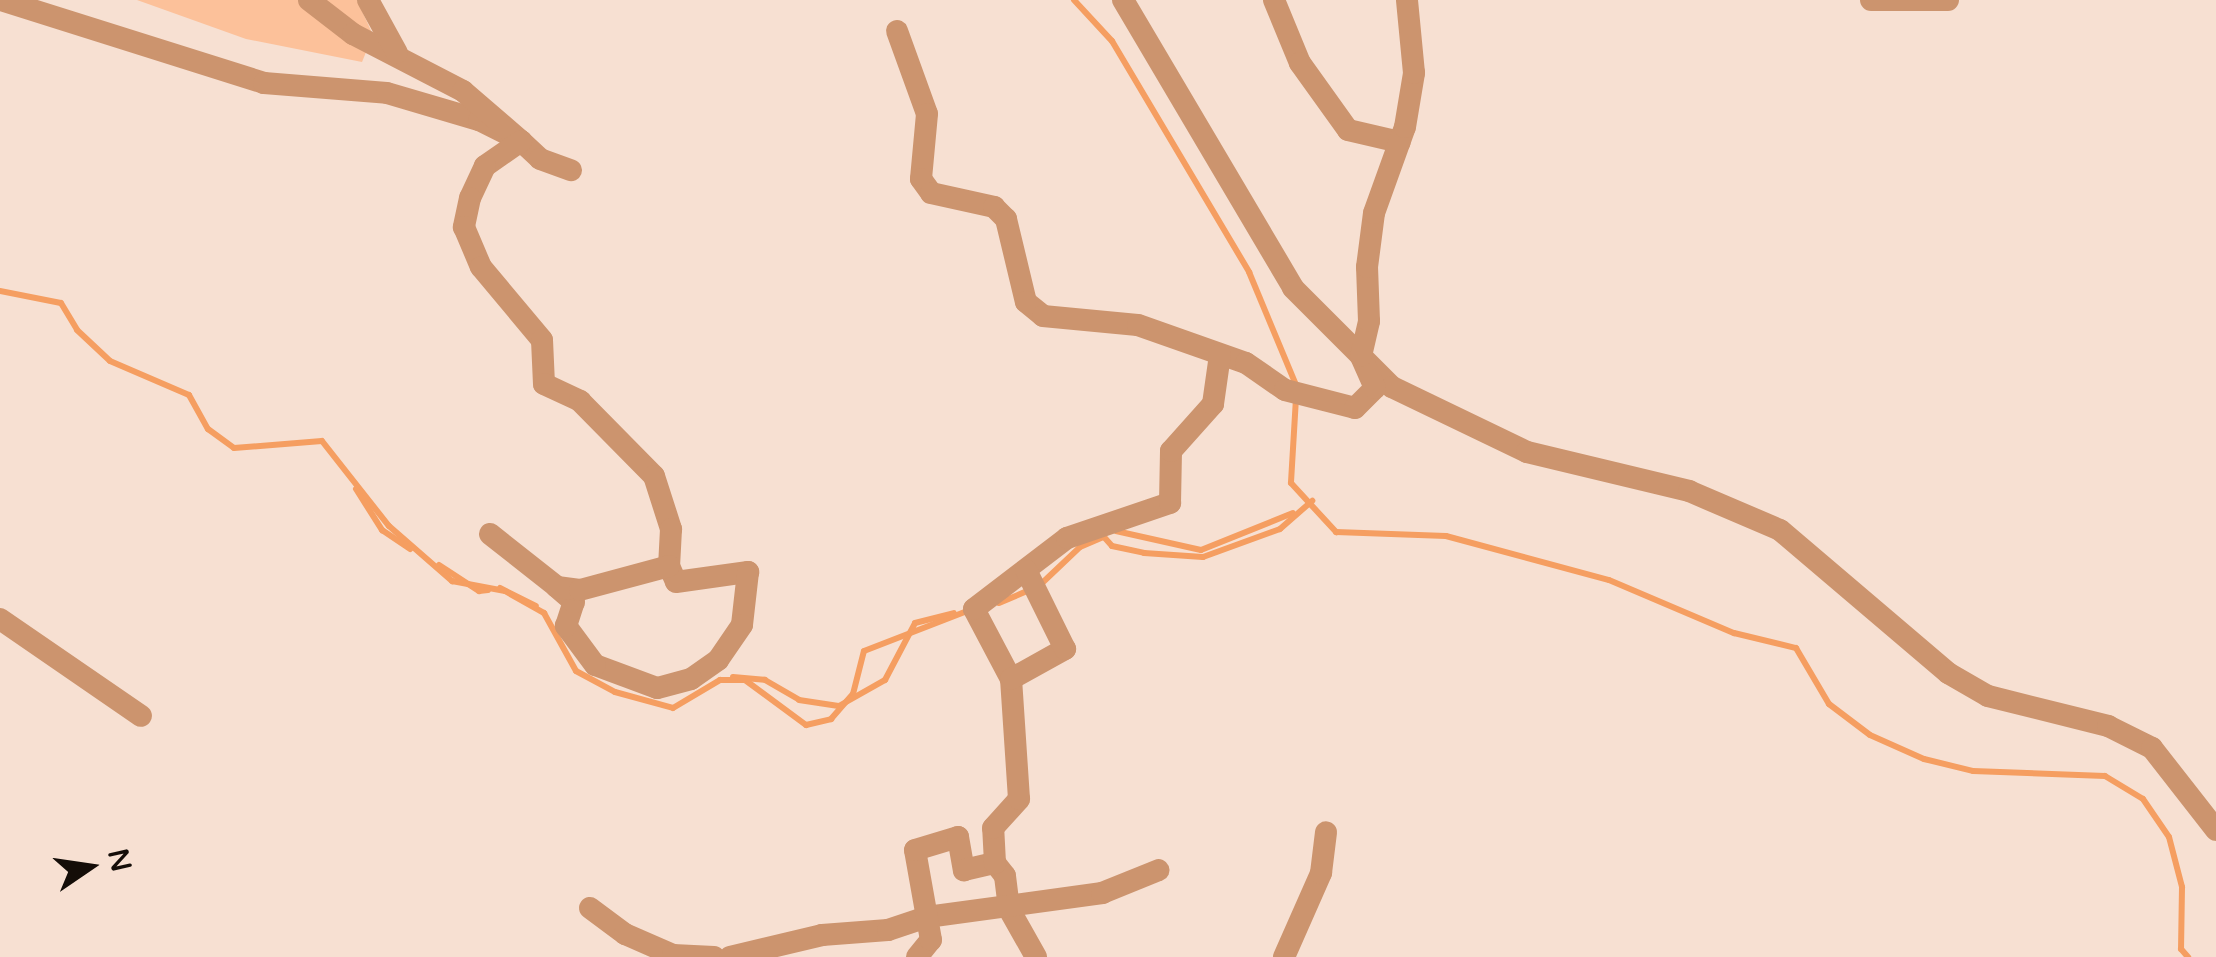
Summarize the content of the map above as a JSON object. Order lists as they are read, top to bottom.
{
  "north": "right"
}
